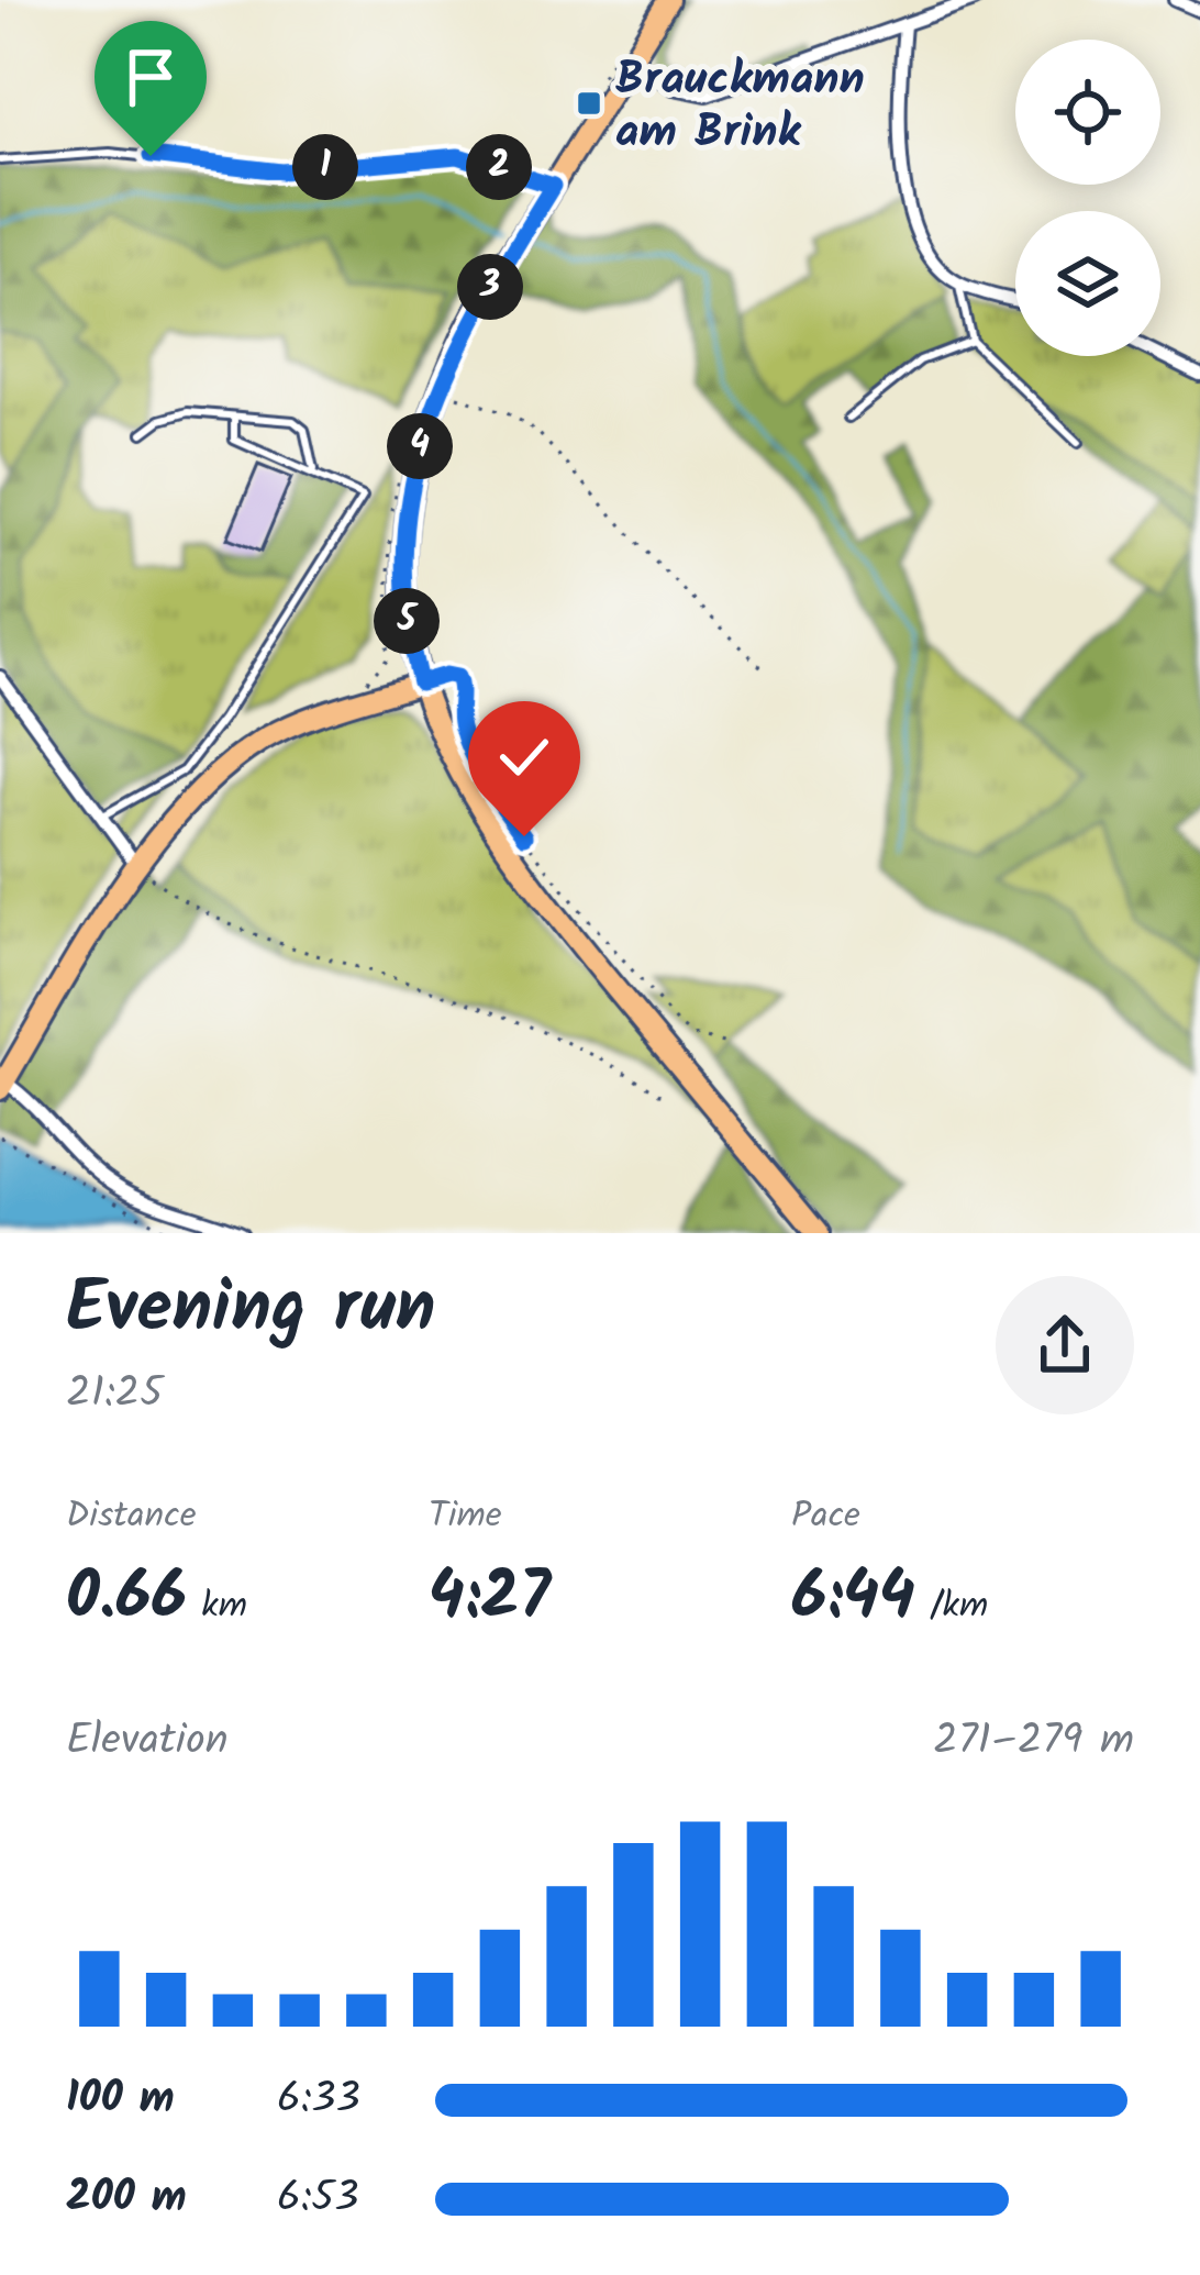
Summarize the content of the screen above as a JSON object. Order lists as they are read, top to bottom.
{
  "places": {
    "transit": ["Brauckmann am Brink"]
  },
  "page": {
    "pins": [
      "1",
      "2",
      "3",
      "4",
      "5"
    ],
    "heading": ["Evening run", "21:25"],
    "stats": [
      ["Distance", "0.66 km"],
      ["Time", "4:27"],
      ["Pace", "6:44 /km"]
    ],
    "chart": ["Elevation", "271–279 m"],
    "list": [
      {
        "name": "100 m",
        "note": "6:33"
      },
      {
        "name": "200 m",
        "note": "6:53"
      }
    ]
  }
}
